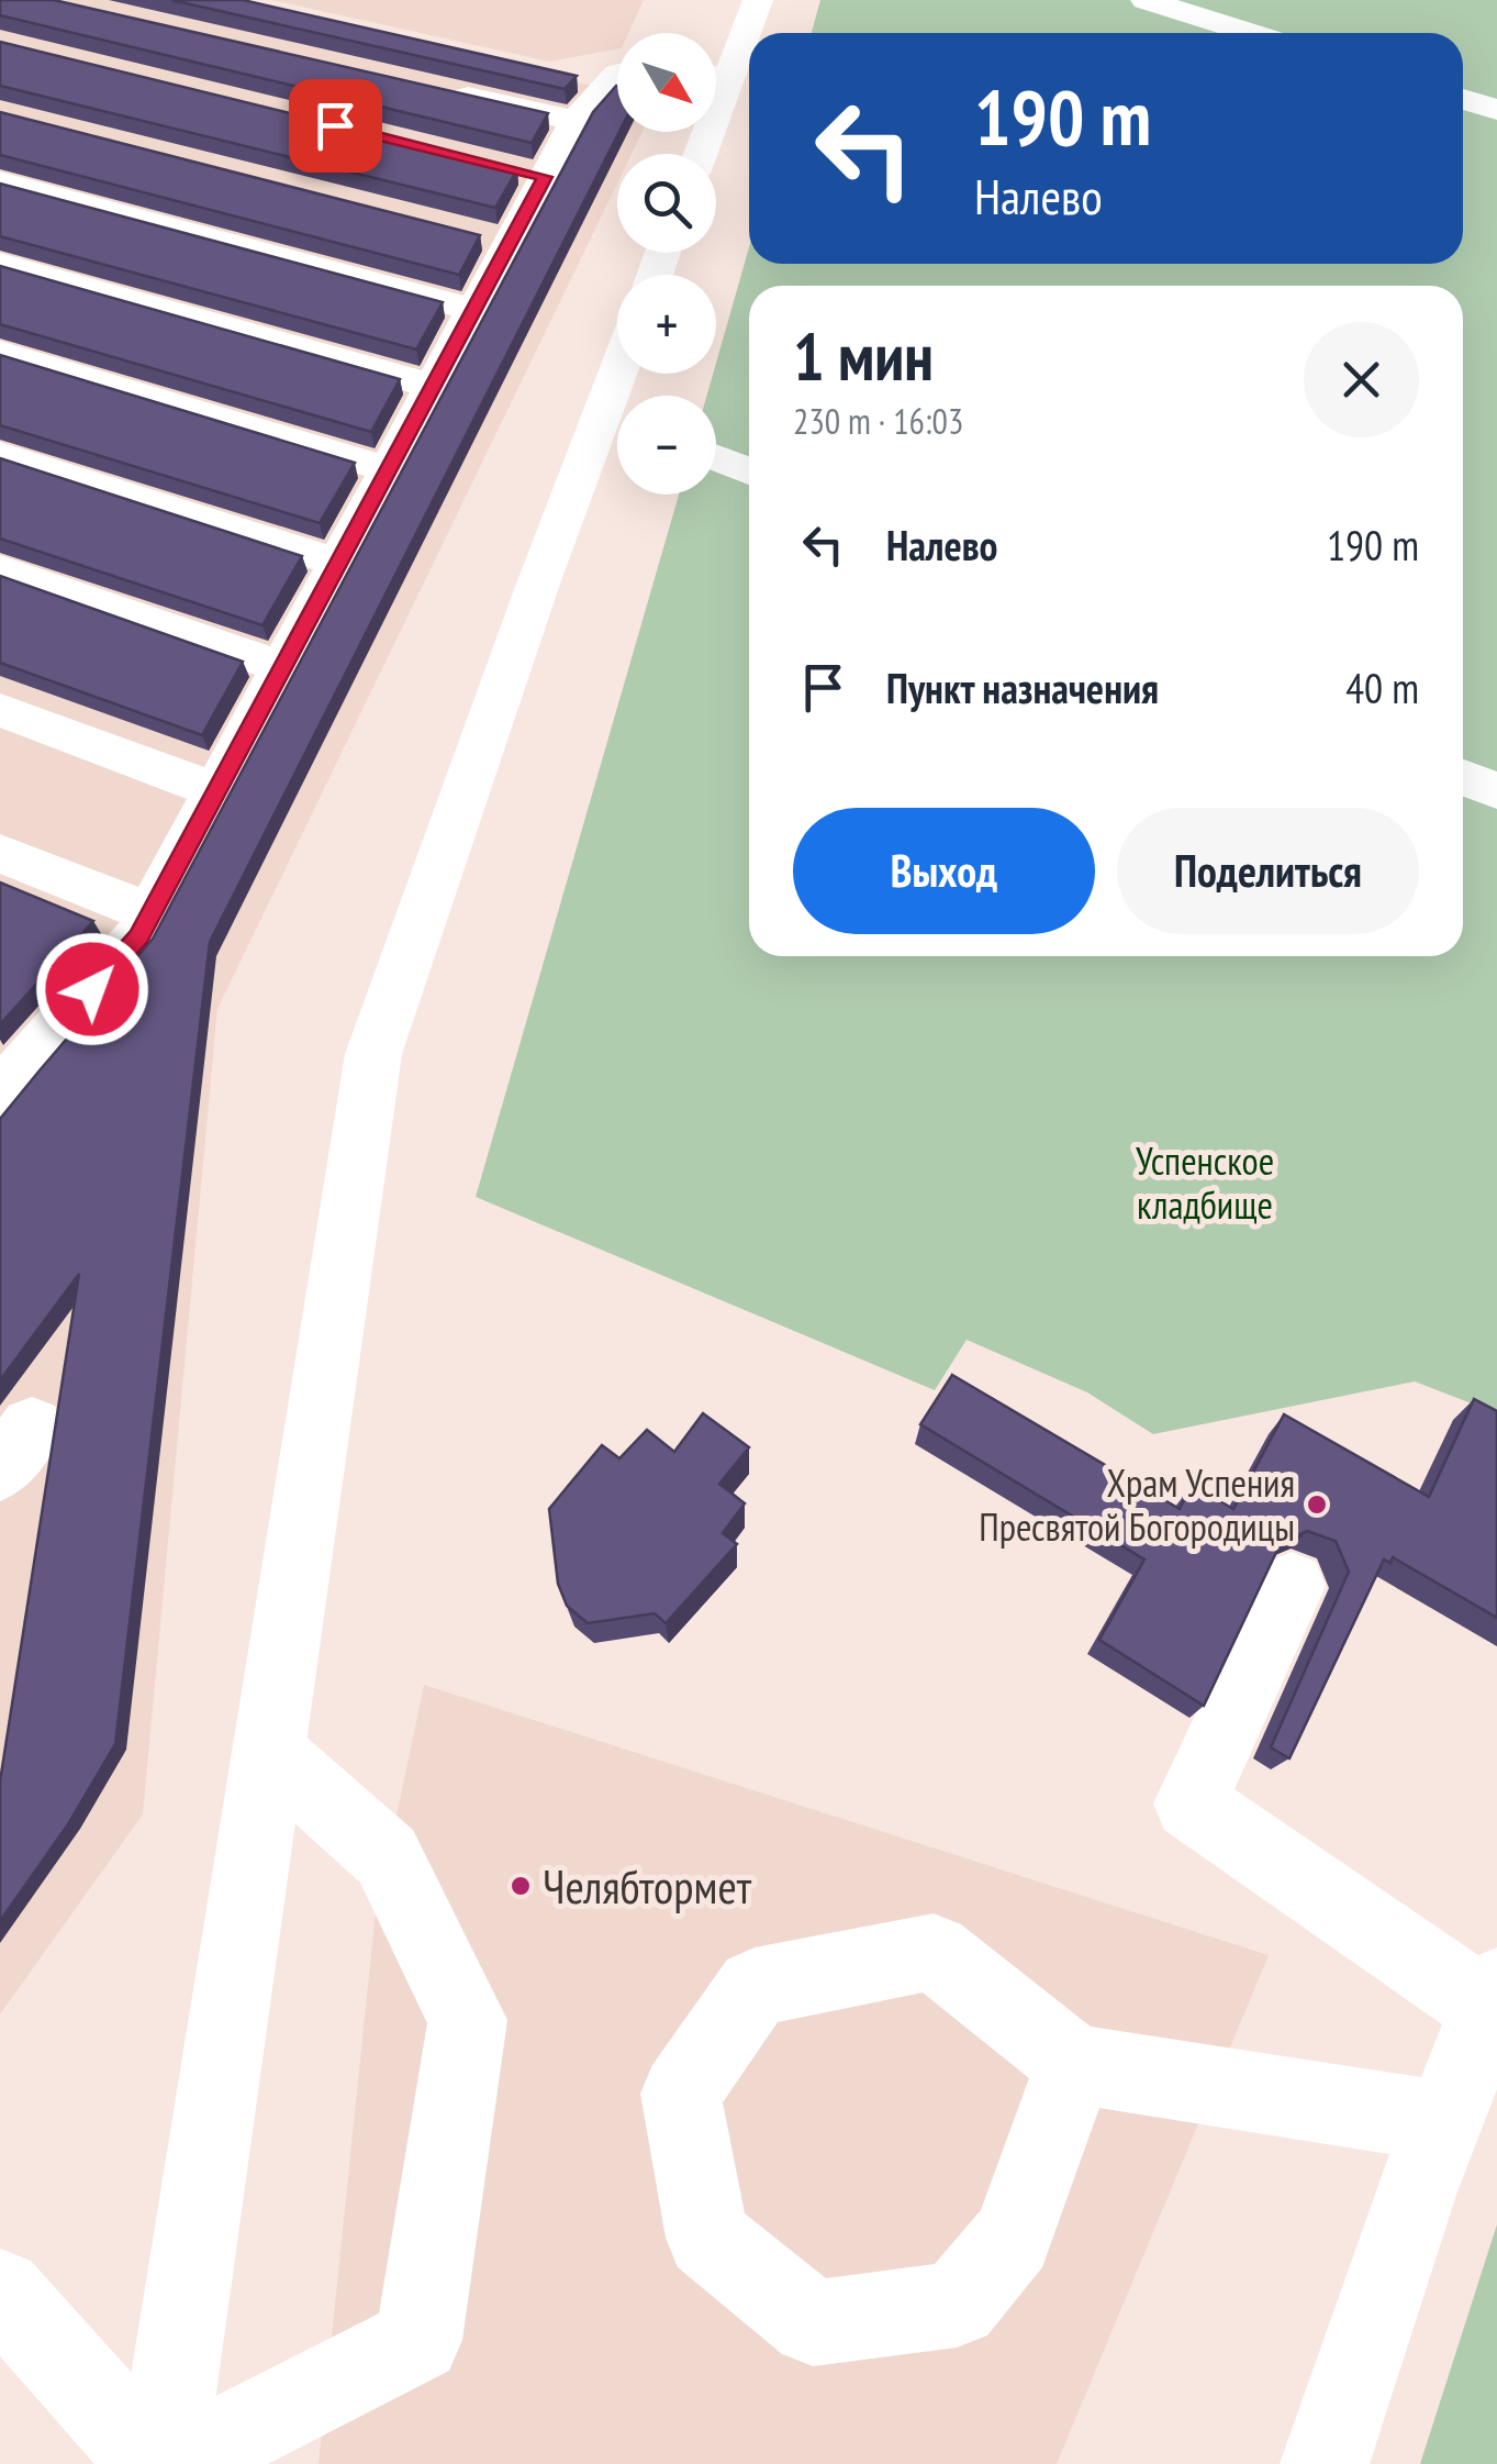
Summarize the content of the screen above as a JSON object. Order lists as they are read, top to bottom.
{
  "parks": ["Успенское кладбище"],
  "places": ["Храм Успения Пресвятой Богородицы", "Челябтормет"],
  "north": "bottom right",
  "page": {
    "map_buttons": ["+", "−"],
    "turn": ["190 m", "Налево"],
    "heading": ["1 мин", "230 m · 16:03"],
    "list": [
      {
        "name": "Налево",
        "value": "190 m"
      },
      {
        "name": "Пункт назначения",
        "value": "40 m"
      }
    ],
    "buttons": ["Выход", "Поделиться"]
  }
}
